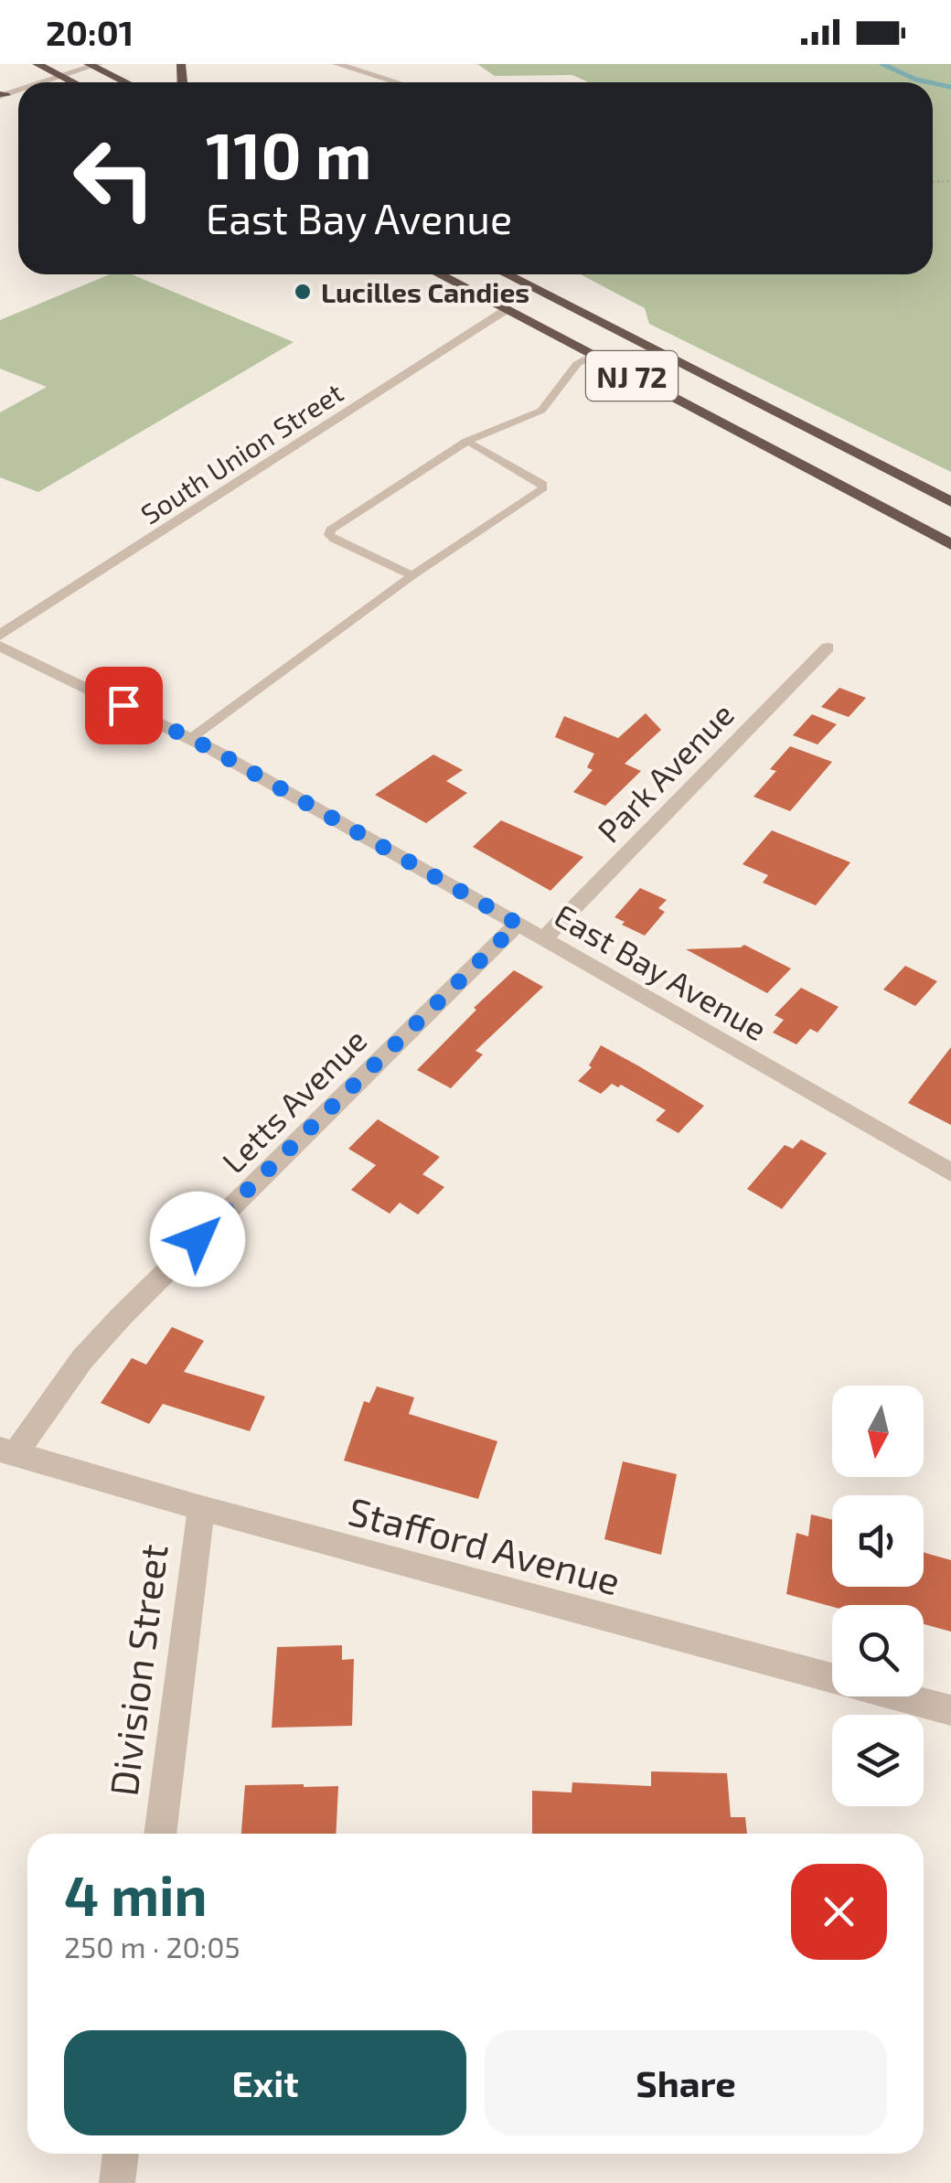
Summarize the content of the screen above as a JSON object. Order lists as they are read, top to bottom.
{
  "streets": {
    "highway": ["NJ 72"],
    "street": [
      "South Union Street",
      "Park Avenue",
      "East Bay Avenue",
      "Letts Avenue",
      "Stafford Avenue",
      "Division Street"
    ]
  },
  "crossings": [
    ["NJ 72", "South Union Street"],
    ["Park Avenue", "East Bay Avenue"],
    ["East Bay Avenue", "Letts Avenue"],
    ["Letts Avenue", "Stafford Avenue"],
    ["Stafford Avenue", "Division Street"]
  ],
  "places": ["Lucilles Candies"],
  "north": "bottom",
  "page": {
    "status": "20:01",
    "turn": ["110 m", "East Bay Avenue"],
    "heading": ["4 min", "250 m · 20:05"],
    "buttons": ["Exit", "Share"]
  }
}
